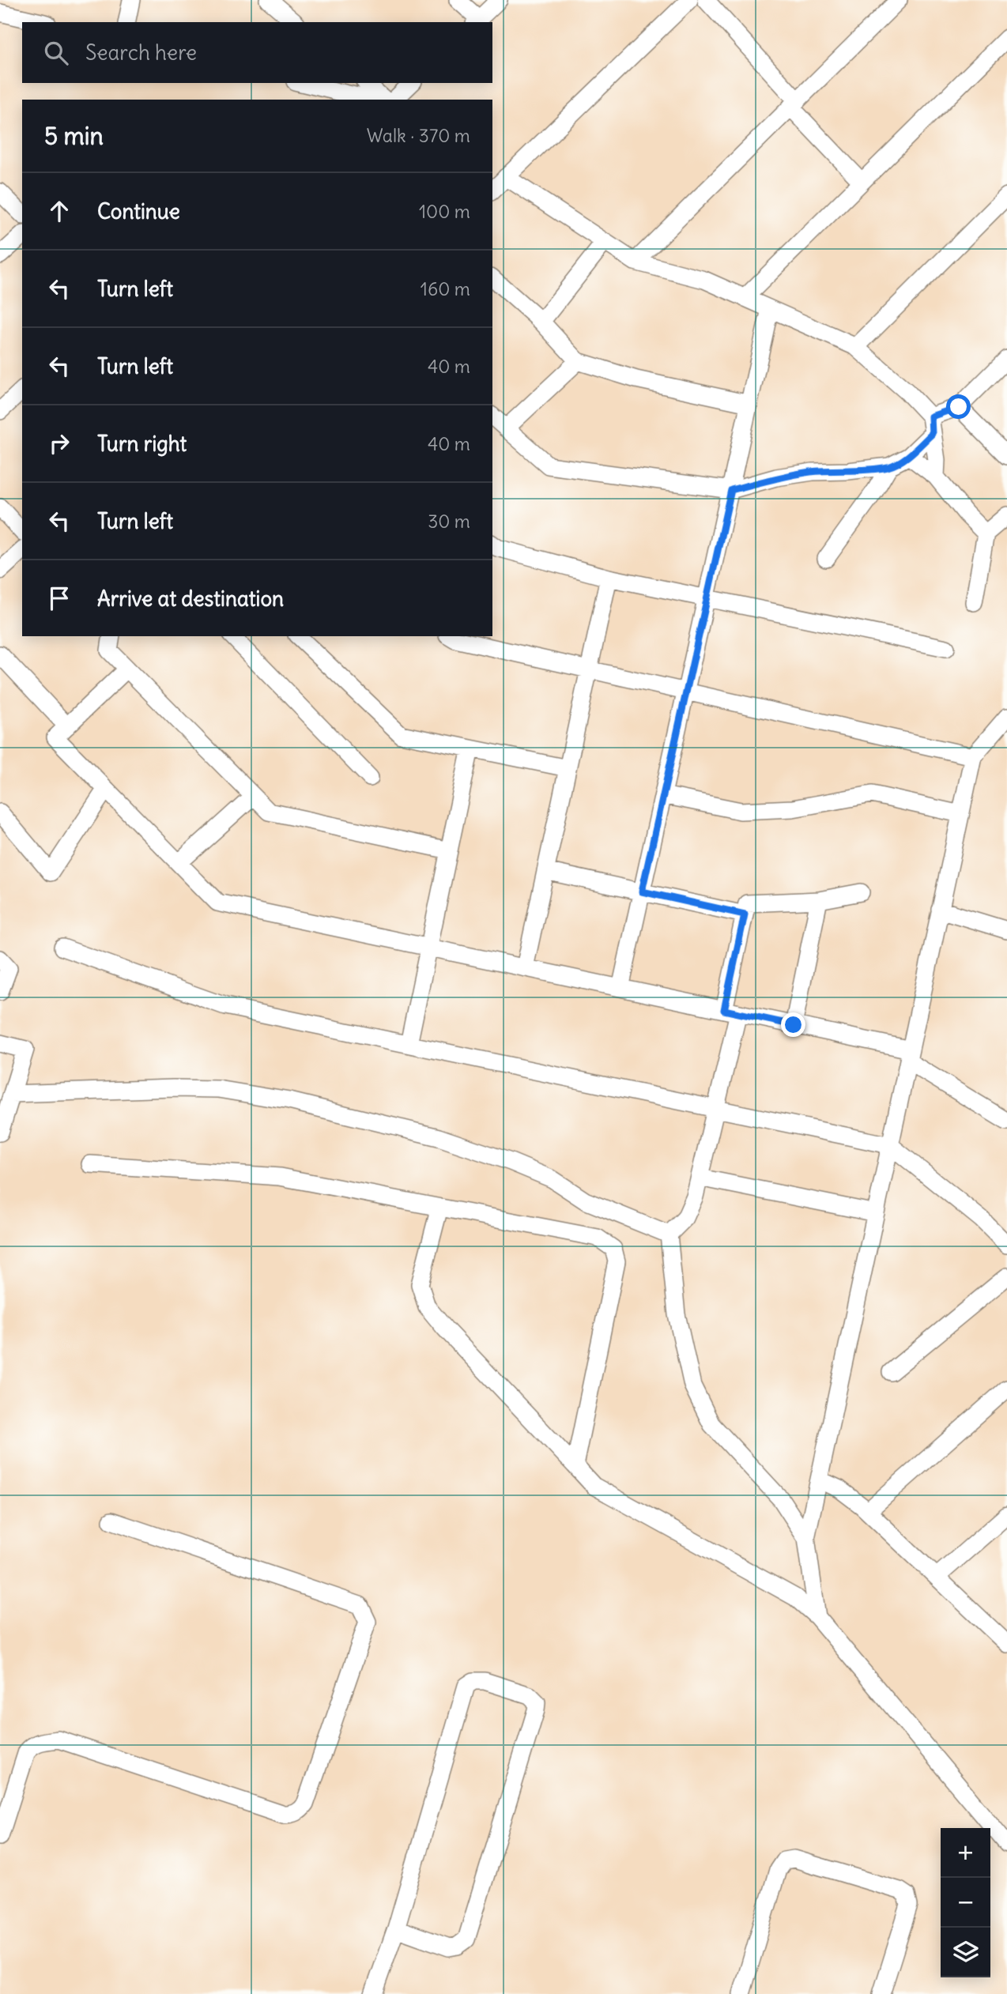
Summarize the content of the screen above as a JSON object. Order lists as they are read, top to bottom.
{
  "page": {
    "search": "Search here",
    "heading": ["5 min", "Walk · 370 m"],
    "list": [
      ["Continue", "100 m"],
      ["Turn left", "160 m"],
      ["Turn left", "40 m"],
      ["Turn right", "40 m"],
      ["Turn left", "30 m"],
      "Arrive at destination"
    ],
    "map_buttons": ["+", "−"]
  }
}
